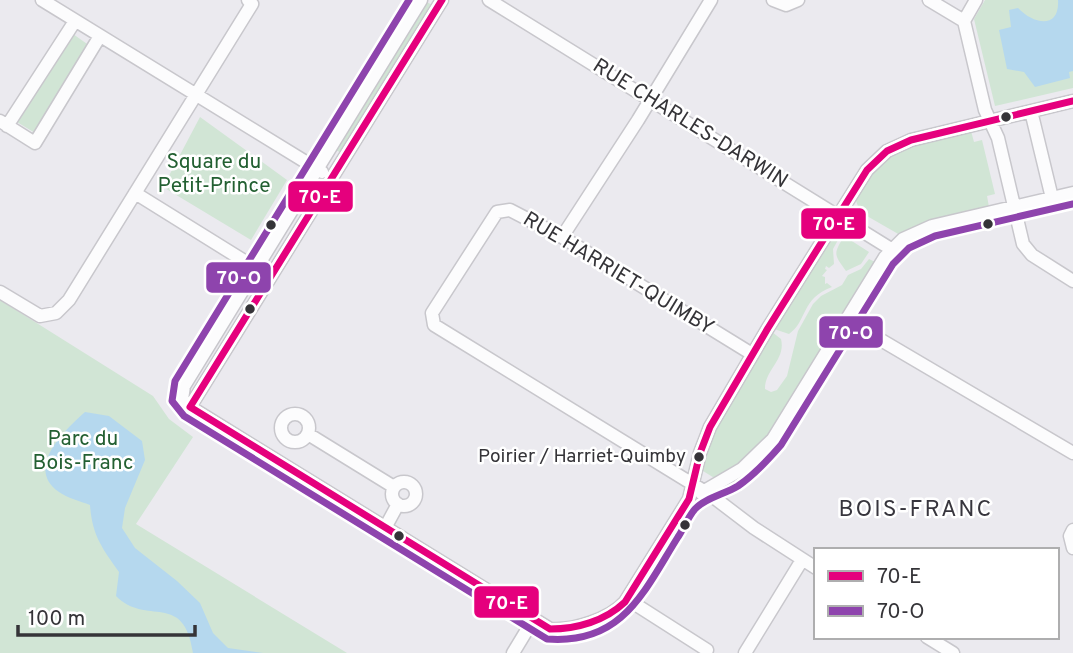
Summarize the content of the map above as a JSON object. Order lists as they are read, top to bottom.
{
  "streets": {
    "street": ["RUE CHARLES-DARWIN", "RUE HARRIET-QUIMBY"]
  },
  "districts": ["BOIS-FRANC"],
  "parks": ["Square du Petit-Prince", "Parc du Bois-Franc"],
  "places": ["Poirier / Harriet-Quimby"],
  "lines": ["transit line 70-E", "transit line 70-O"],
  "legend": ["70-E", "70-O"],
  "scale_bar": "100 m"
}
